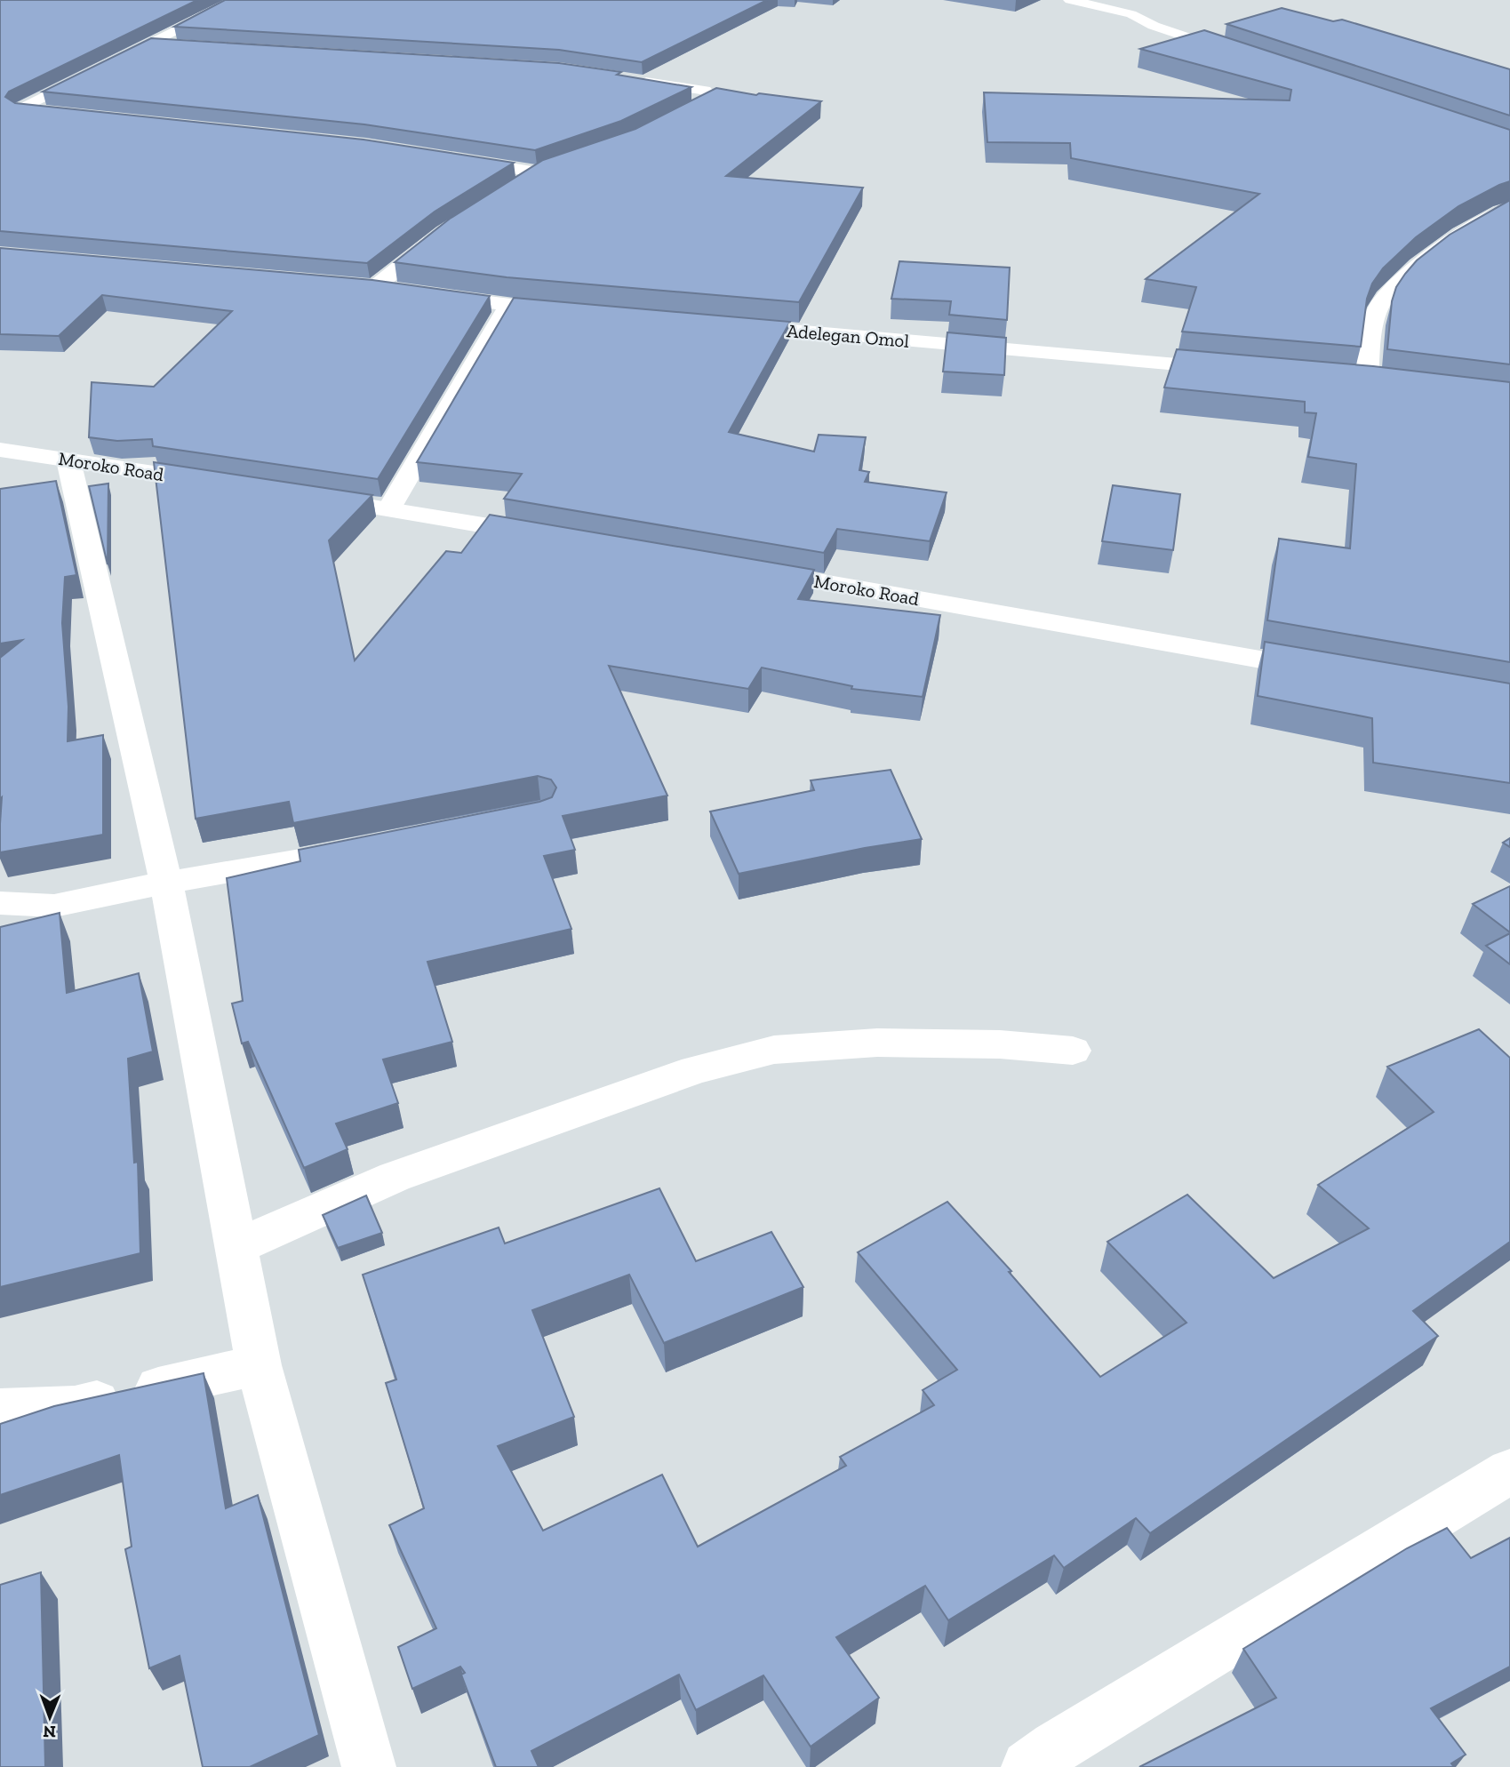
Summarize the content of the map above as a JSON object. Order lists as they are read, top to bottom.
{
  "streets": {
    "street": ["Adelegan Omol", "Moroko Road"]
  },
  "north": "bottom"
}
